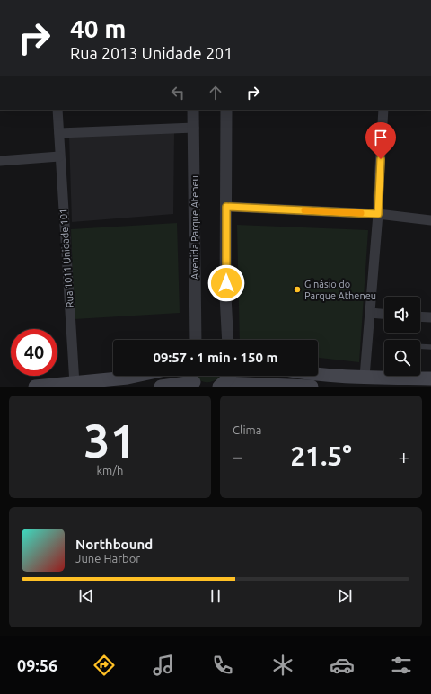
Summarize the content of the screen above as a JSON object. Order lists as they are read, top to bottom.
{
  "streets": {
    "street": ["Avenida Parque Ateneu", "Rua 1011 Unidade 101"]
  },
  "places": ["Ginásio do Parque Atheneu"],
  "page": {
    "turn": ["40 m", "Rua 2013 Unidade 201"],
    "limit": "40",
    "trip": "09:57 · 1 min · 150 m",
    "tile": [
      ["31", "km/h"],
      "Clima"
    ],
    "heat": ["−", "21.5°", "+"],
    "song": ["Northbound", "June Harbor"],
    "tabs": "09:56"
  }
}
